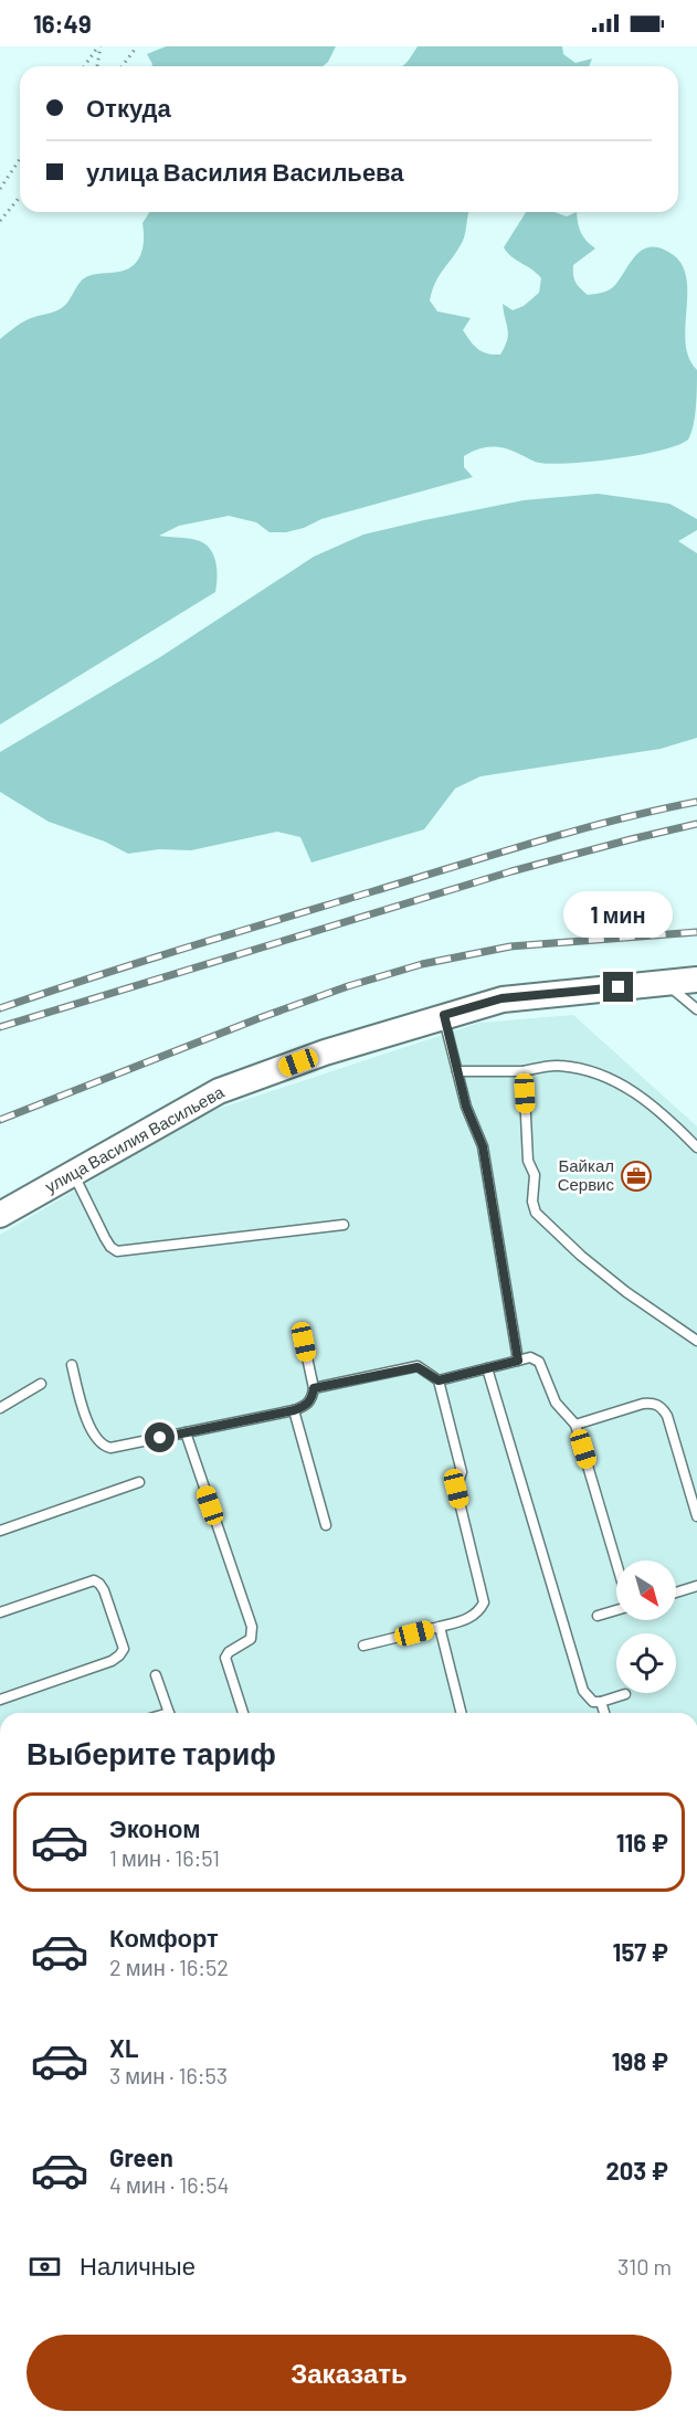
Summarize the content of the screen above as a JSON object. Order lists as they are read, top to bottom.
{
  "streets": {
    "main road": ["улица Василия Васильева"]
  },
  "places": {
    "office": ["Байкал Сервис"]
  },
  "north": "bottom right",
  "page": {
    "status": "16:49",
    "banner": ["Откуда", "улица Василия Васильева"],
    "bubble": "1 мин",
    "heading": "Выберите тариф",
    "list": [
      {
        "name": "Эконом",
        "note": "1 мин · 16:51",
        "value": "116 ₽"
      },
      {
        "name": "Комфорт",
        "note": "2 мин · 16:52",
        "value": "157 ₽"
      },
      {
        "name": "XL",
        "note": "3 мин · 16:53",
        "value": "198 ₽"
      },
      {
        "name": "Green",
        "note": "4 мин · 16:54",
        "value": "203 ₽"
      }
    ],
    "pay": ["Наличные", "310 m"],
    "buttons": "Заказать"
  }
}
